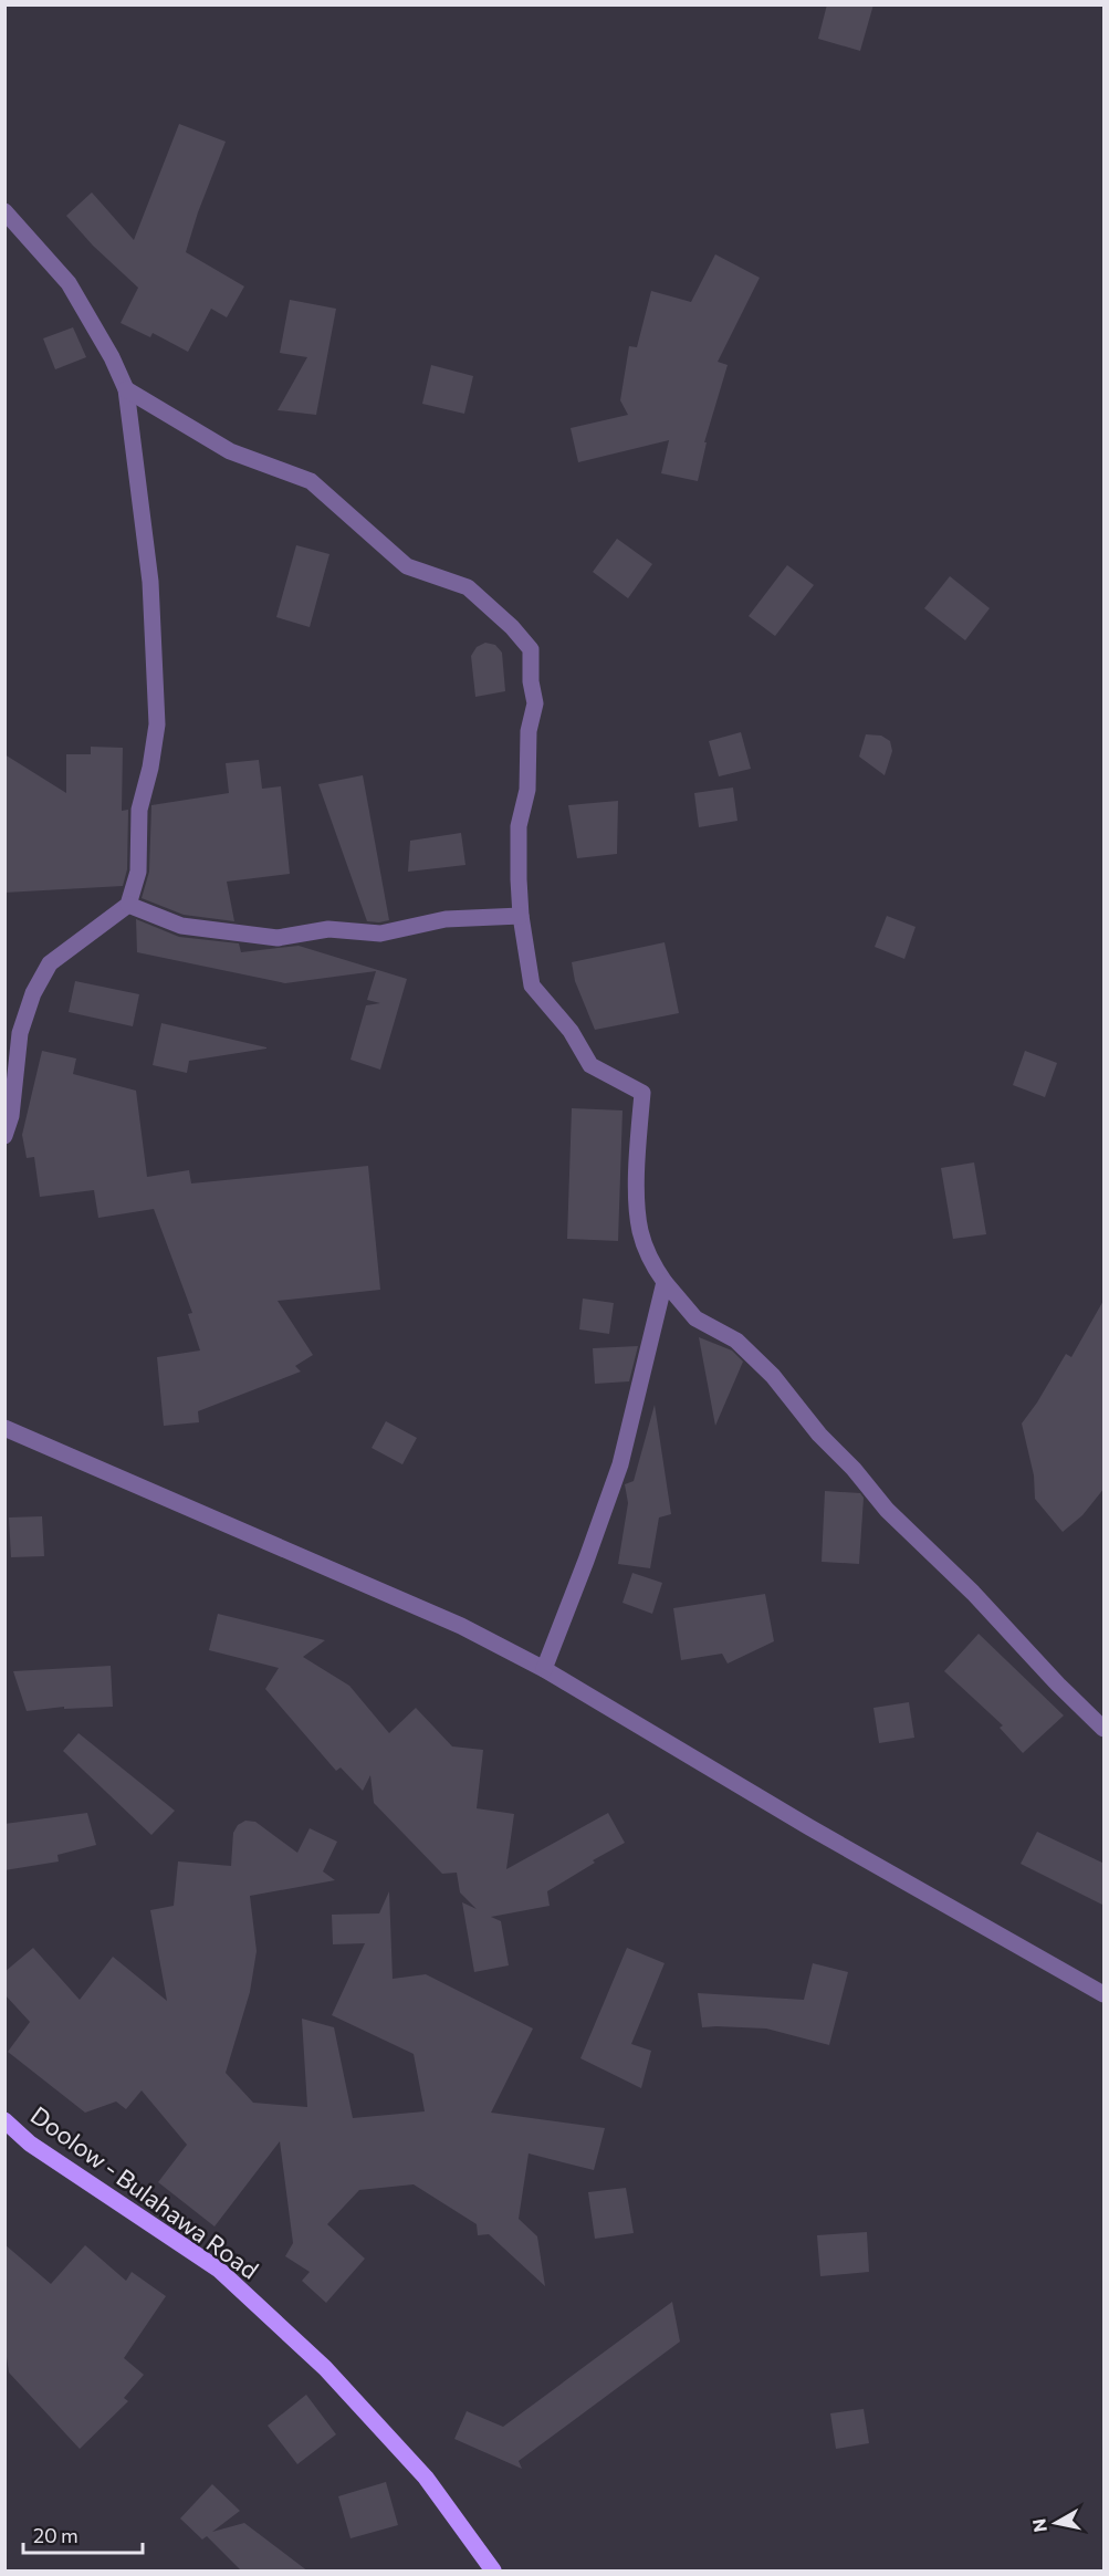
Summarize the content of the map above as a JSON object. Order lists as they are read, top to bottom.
{
  "streets": {
    "main road": ["Doolow - Bulahawa Road"]
  },
  "scale_bar": "20 m",
  "north": "left"
}
